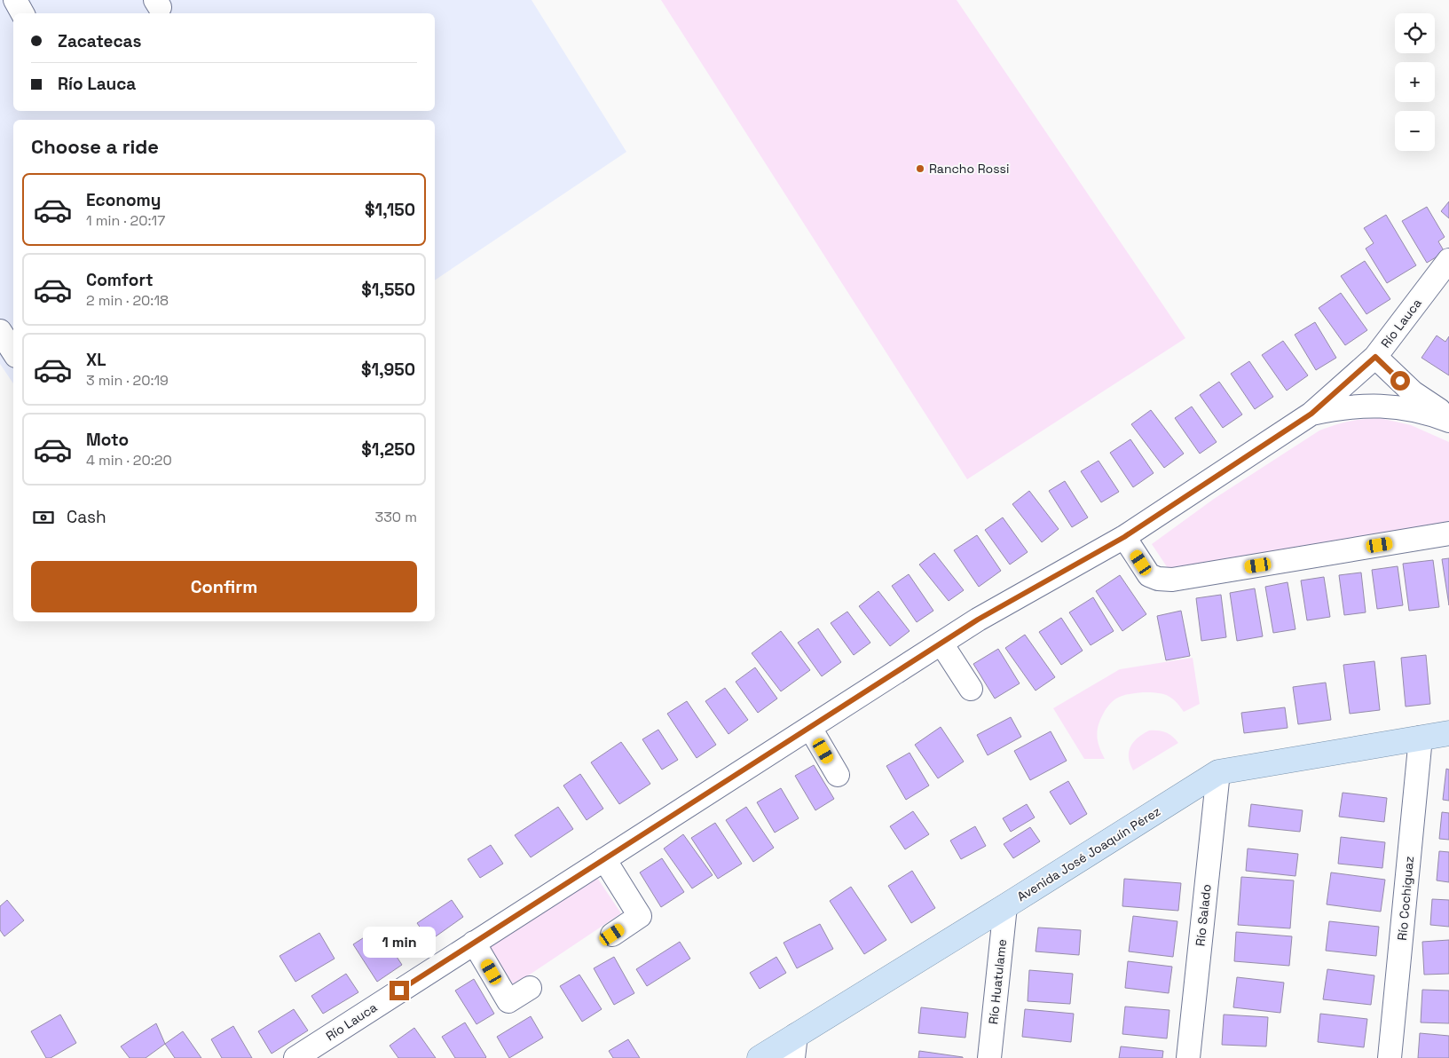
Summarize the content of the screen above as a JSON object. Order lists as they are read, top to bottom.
{
  "streets": {
    "main road": ["Avenida José Joaquín Pérez"],
    "street": [
      "Río Lauca",
      "Río Cochiguaz",
      "Río Salado",
      "Río Huatulame"
    ]
  },
  "crossings": [
    ["Avenida José Joaquín Pérez", "Río Cochiguaz"],
    ["Avenida José Joaquín Pérez", "Río Salado"],
    ["Avenida José Joaquín Pérez", "Río Huatulame"]
  ],
  "places": ["Rancho Rossi"],
  "page": {
    "map_buttons": ["+", "−"],
    "banner": ["Zacatecas", "Río Lauca"],
    "heading": "Choose a ride",
    "list": [
      {
        "name": "Economy",
        "note": "1 min · 20:17",
        "value": "$1,150"
      },
      {
        "name": "Comfort",
        "note": "2 min · 20:18",
        "value": "$1,550"
      },
      {
        "name": "XL",
        "note": "3 min · 20:19",
        "value": "$1,950"
      },
      {
        "name": "Moto",
        "note": "4 min · 20:20",
        "value": "$1,250"
      }
    ],
    "pay": ["Cash", "330 m"],
    "buttons": "Confirm",
    "bubble": "1 min"
  }
}
